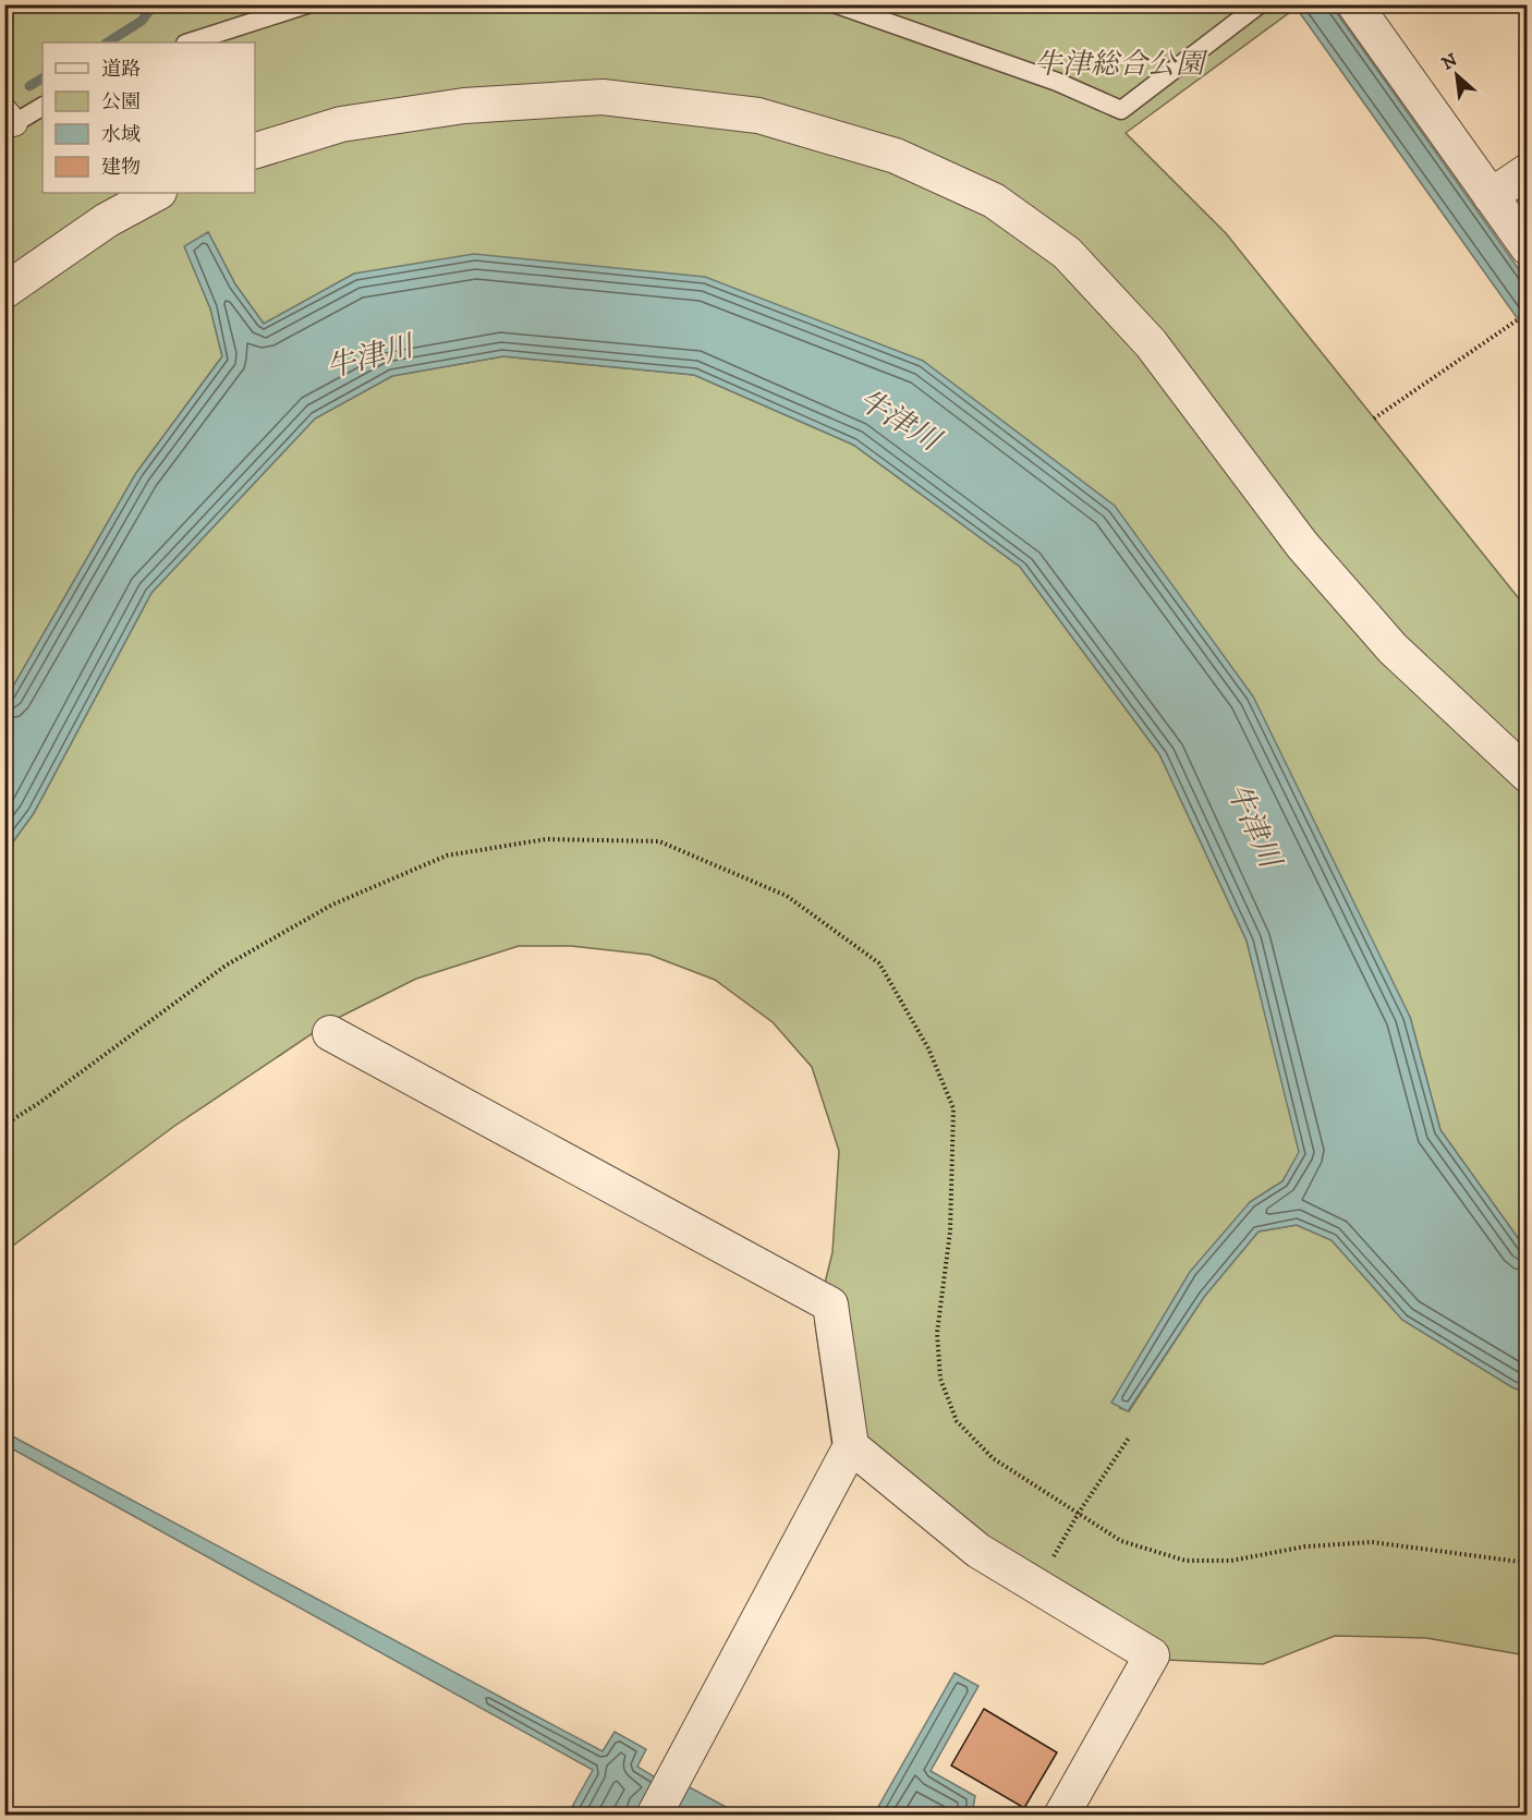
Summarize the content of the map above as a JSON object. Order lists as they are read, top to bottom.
{
  "water": ["牛津川"],
  "parks": ["牛津総合公園"],
  "legend": [
    "道路",
    "公園",
    "水域",
    "建物"
  ],
  "north": "top left"
}
